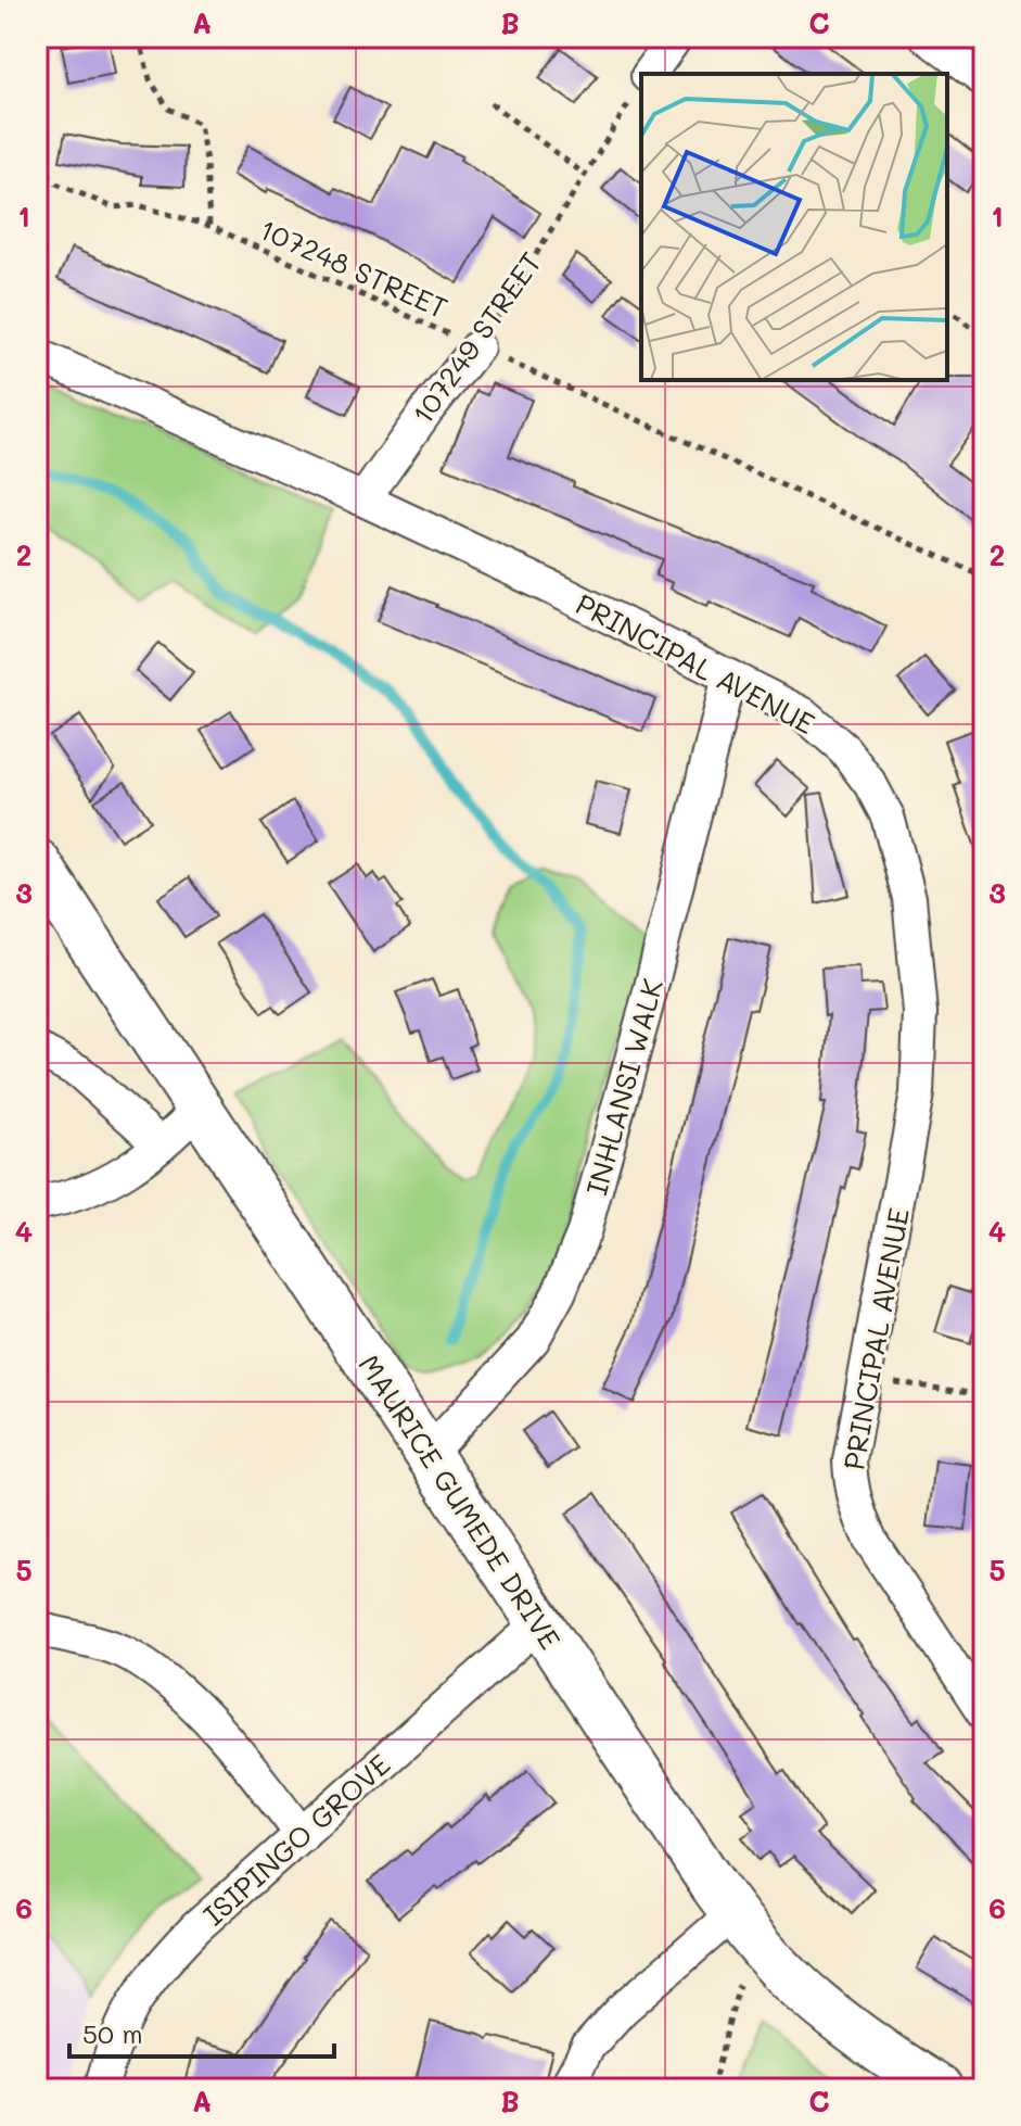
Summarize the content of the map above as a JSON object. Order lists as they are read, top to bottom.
{
  "streets": {
    "street": [
      "107249 STREET",
      "PRINCIPAL AVENUE",
      "INHLANSI WALK",
      "MAURICE GUMEDE DRIVE",
      "ISIPINGO GROVE"
    ],
    "path": ["107248 STREET"]
  },
  "crossings": [
    ["107248 STREET", "107249 STREET"],
    ["107249 STREET", "PRINCIPAL AVENUE"],
    ["PRINCIPAL AVENUE", "INHLANSI WALK"],
    ["INHLANSI WALK", "MAURICE GUMEDE DRIVE"],
    ["MAURICE GUMEDE DRIVE", "ISIPINGO GROVE"]
  ],
  "scale_bar": "50 m",
  "grid": {
    "columns": ["A", "B", "C"],
    "rows": [
      "1",
      "2",
      "3",
      "4",
      "5",
      "6"
    ]
  }
}
